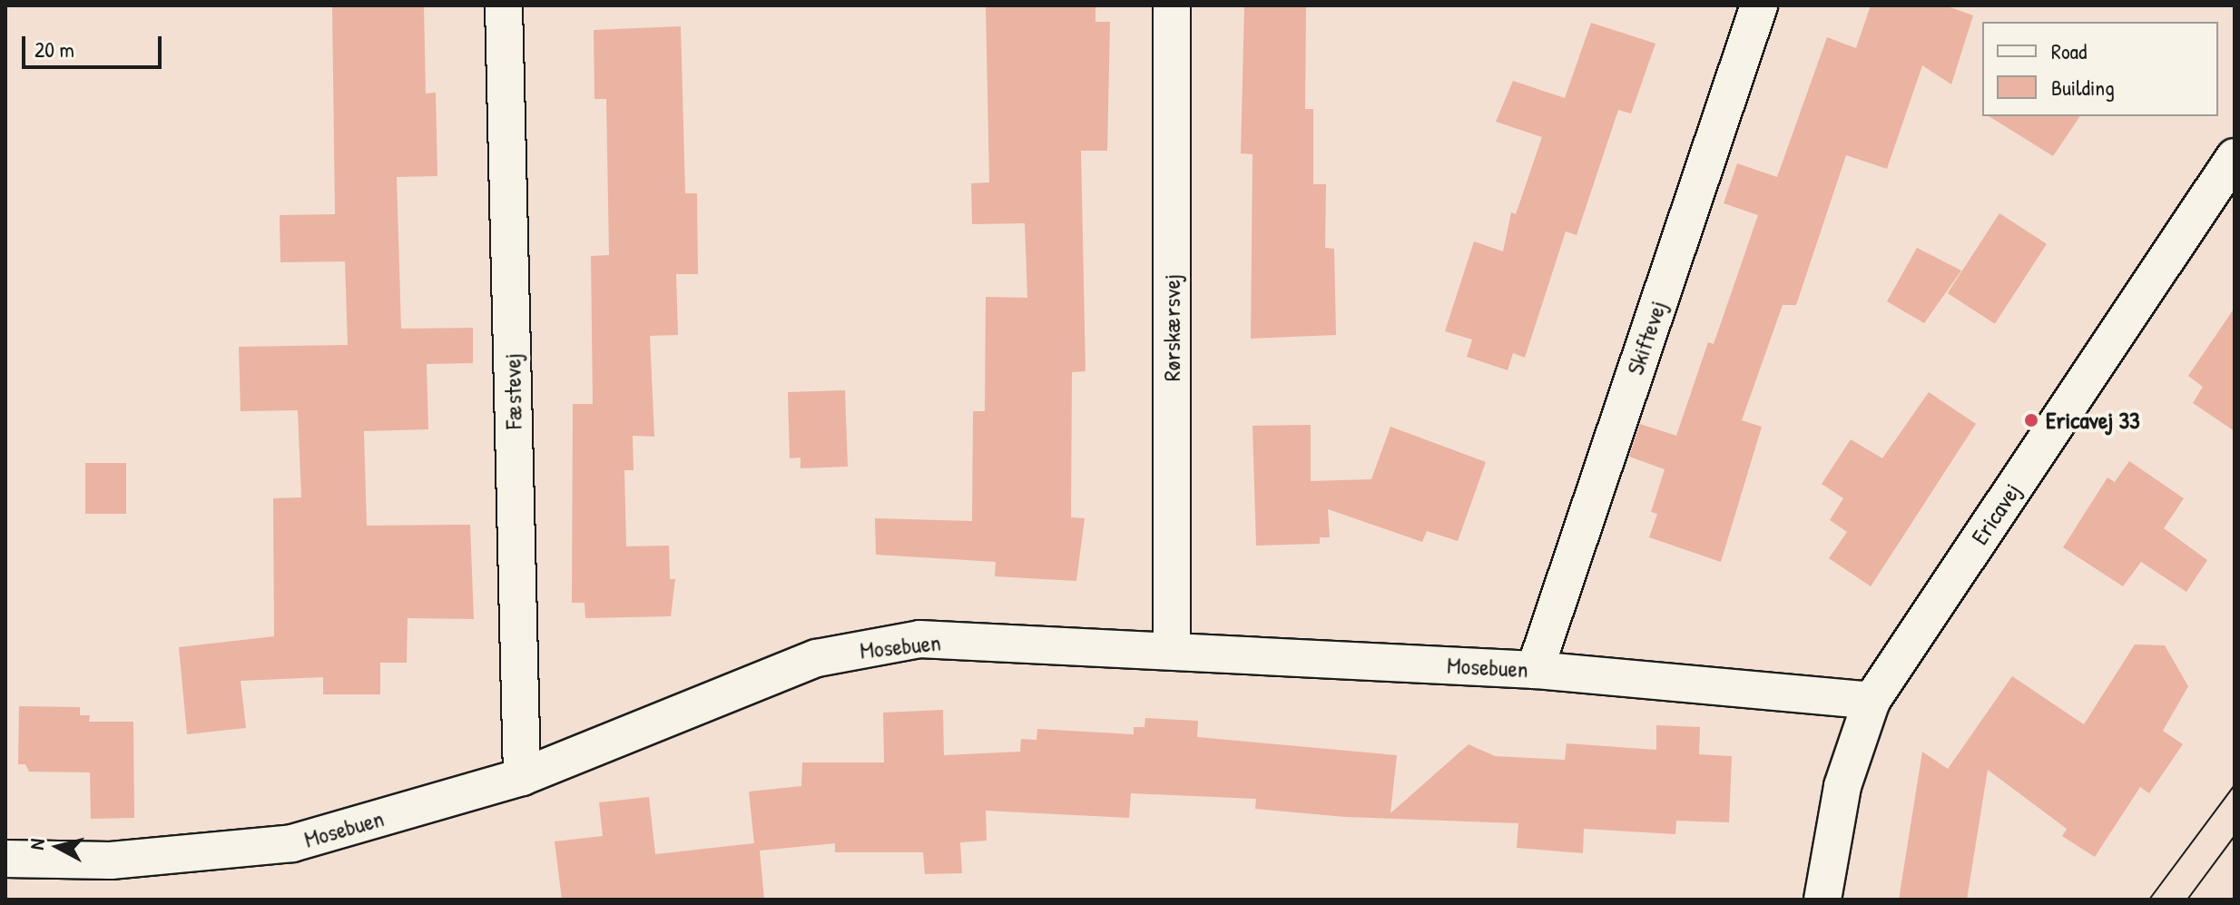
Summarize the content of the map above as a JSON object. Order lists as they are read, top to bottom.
{
  "streets": {
    "street": [
      "Rørskærsvej",
      "Skiftevej",
      "Fæstevej",
      "Ericavej",
      "Mosebuen"
    ]
  },
  "crossings": [
    ["Rørskærsvej", "Mosebuen"],
    ["Skiftevej", "Mosebuen"],
    ["Fæstevej", "Mosebuen"],
    ["Ericavej", "Mosebuen"]
  ],
  "places": ["Ericavej 33"],
  "legend": ["Road", "Building"],
  "scale_bar": "20 m",
  "north": "left"
}
